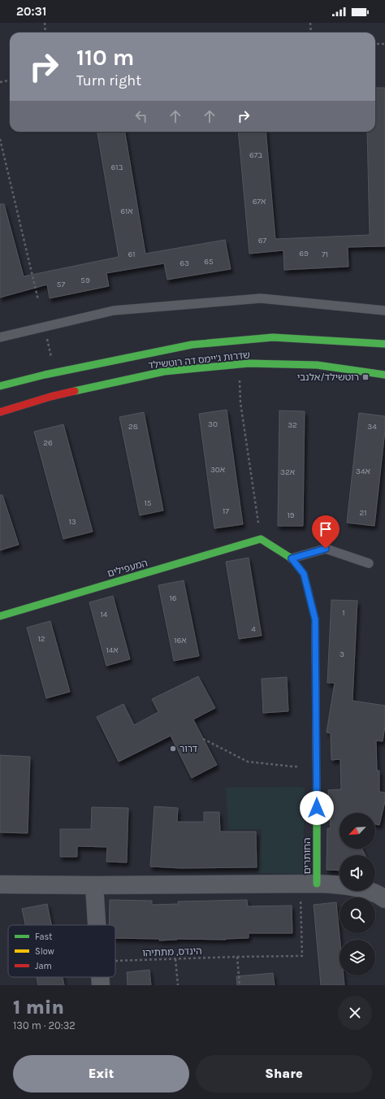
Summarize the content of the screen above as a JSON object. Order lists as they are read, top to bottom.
{
  "streets": {
    "street": ["שדרות ג'יימס דה רוטשילד", "המעפילים", "החותרים"],
    "path": ["הינדס, מתתיהו"]
  },
  "crossings": [
    ["המעפילים", "החותרים"]
  ],
  "places": {
    "transit": ["רוטשילד/אלנבי"],
    "other": ["דרור"]
  },
  "house_numbers": [
    "67ב",
    "61ב",
    "67א",
    "61א",
    "67",
    "69",
    "61",
    "71",
    "65",
    "63",
    "59",
    "57",
    "30",
    "32",
    "28",
    "34",
    "26",
    "30א",
    "34א",
    "32א",
    "15",
    "17",
    "21",
    "19",
    "13",
    "16",
    "1",
    "14",
    "4",
    "12",
    "16א",
    "14א",
    "3"
  ],
  "legend": ["Fast", "Slow", "Jam"],
  "north": "bottom left",
  "page": {
    "status": "20:31",
    "turn": ["110 m", "Turn right"],
    "heading": ["1 min", "130 m · 20:32"],
    "buttons": ["Exit", "Share"]
  }
}
